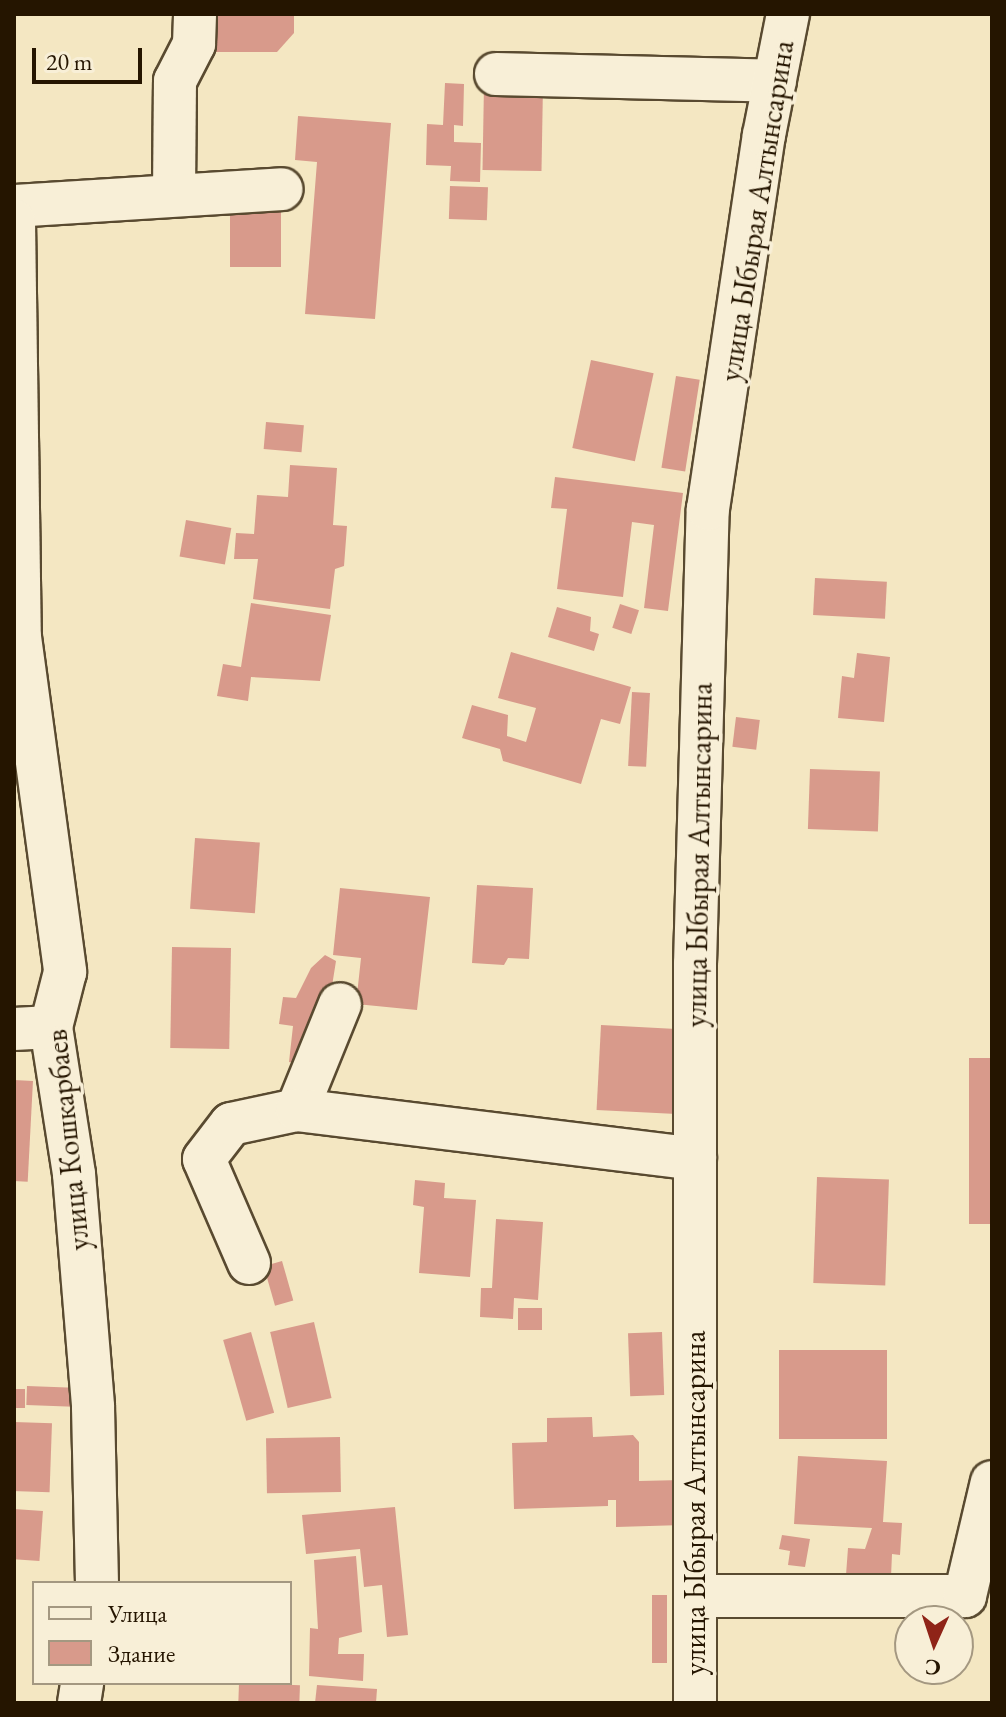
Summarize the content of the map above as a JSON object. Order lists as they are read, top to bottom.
{
  "streets": {
    "street": ["улица Ыбырая Алтынсарина", "улица Кошкарбаев"]
  },
  "legend": ["Улица", "Здание"],
  "scale_bar": "20 m",
  "north": "bottom"
}
